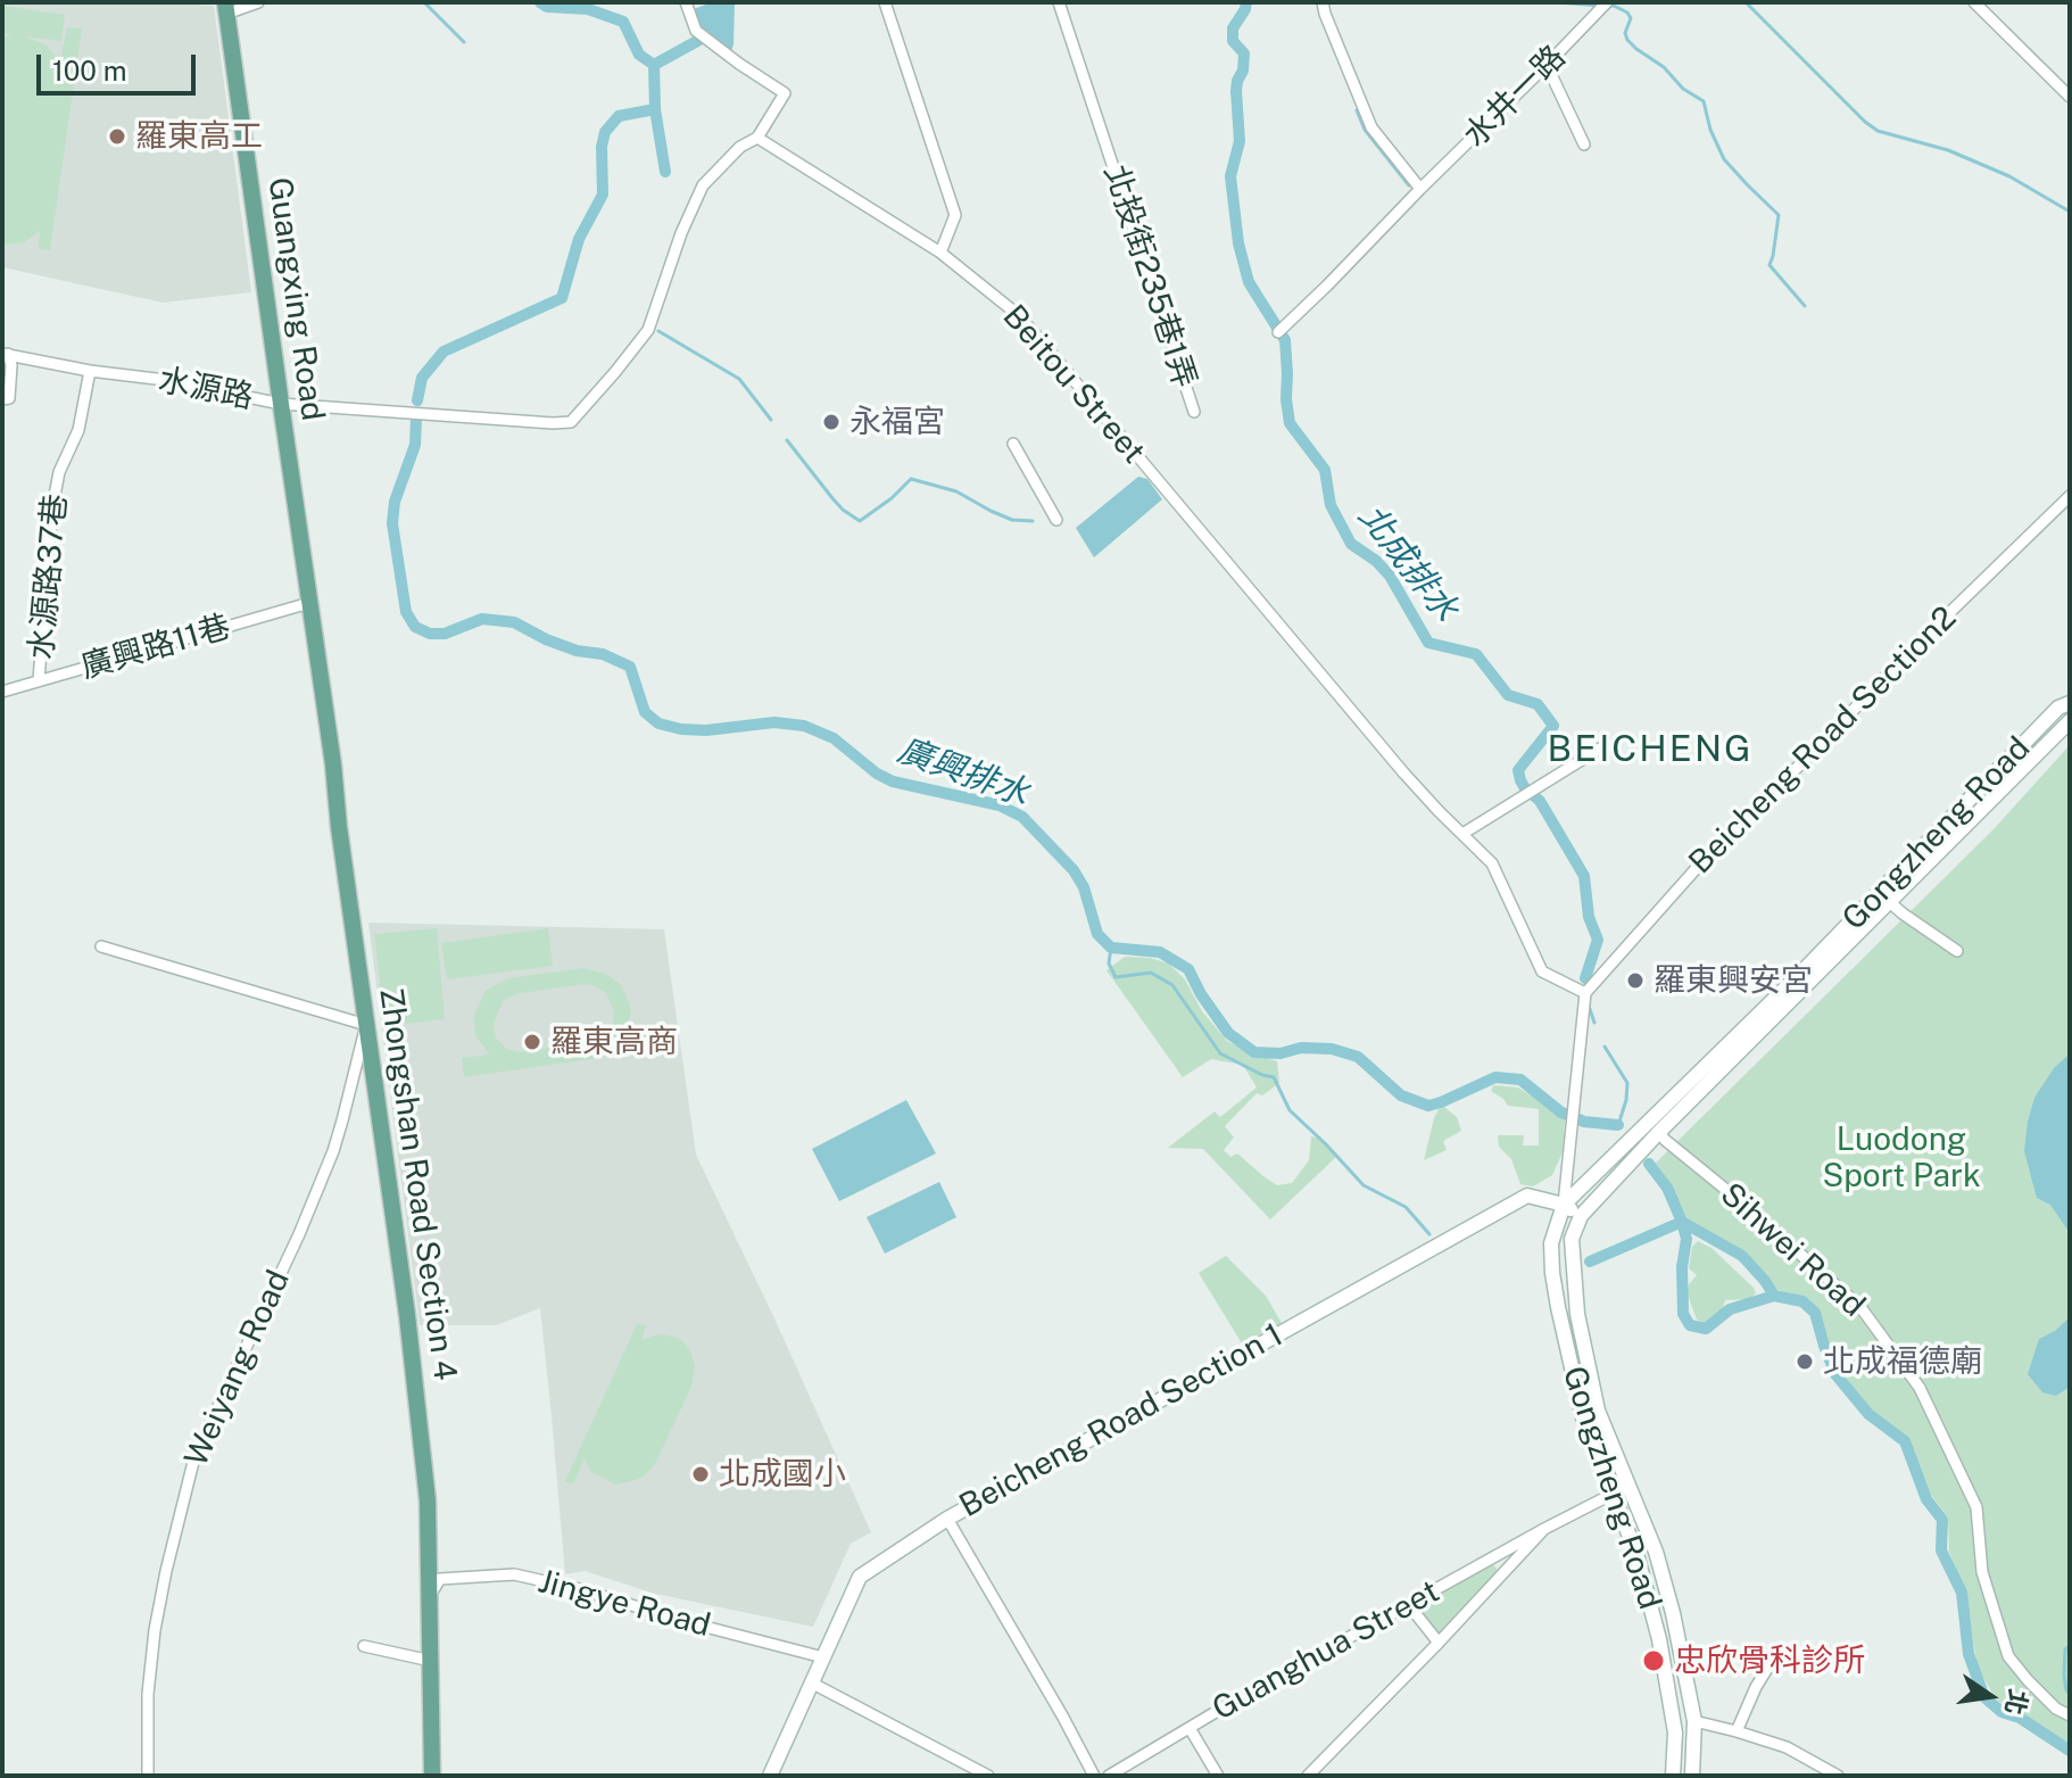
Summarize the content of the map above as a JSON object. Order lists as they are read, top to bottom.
{
  "streets": {
    "main road": ["Guangxing Road", "Zhongshan Road Section 4"],
    "street": [
      "水井一路",
      "北投街235巷1弄",
      "Beitou Street",
      "水源路",
      "水源路37巷",
      "廣興路11巷",
      "Beicheng Road Section2",
      "Gongzheng Road",
      "Sihwei Road",
      "Weiyang Road",
      "Beicheng Road Section 1",
      "Jingye Road",
      "Guanghua Street"
    ]
  },
  "crossings": [
    ["Guangxing Road", "水源路"],
    ["Guangxing Road", "廣興路11巷"],
    ["Guangxing Road", "Zhongshan Road Section 4"],
    ["Beitou Street", "水源路"],
    ["Beitou Street", "Beicheng Road Section2"],
    ["水源路", "水源路37巷"],
    ["水源路37巷", "廣興路11巷"],
    ["廣興路11巷", "Zhongshan Road Section 4"],
    ["Gongzheng Road", "Sihwei Road"],
    ["Gongzheng Road", "Beicheng Road Section 1"],
    ["Gongzheng Road", "Guanghua Street"],
    ["Zhongshan Road Section 4", "Weiyang Road"],
    ["Zhongshan Road Section 4", "Jingye Road"],
    ["Beicheng Road Section 1", "Jingye Road"]
  ],
  "districts": ["BEICHENG"],
  "water": ["北成排水", "廣興排水"],
  "parks": ["Luodong Sport Park"],
  "places": [
    "羅東高工",
    "永福宮",
    "羅東興安宮",
    "羅東高商",
    "北成福德廟",
    "北成國小",
    "忠欣骨科診所"
  ],
  "scale_bar": "100 m",
  "north": "right"
}
